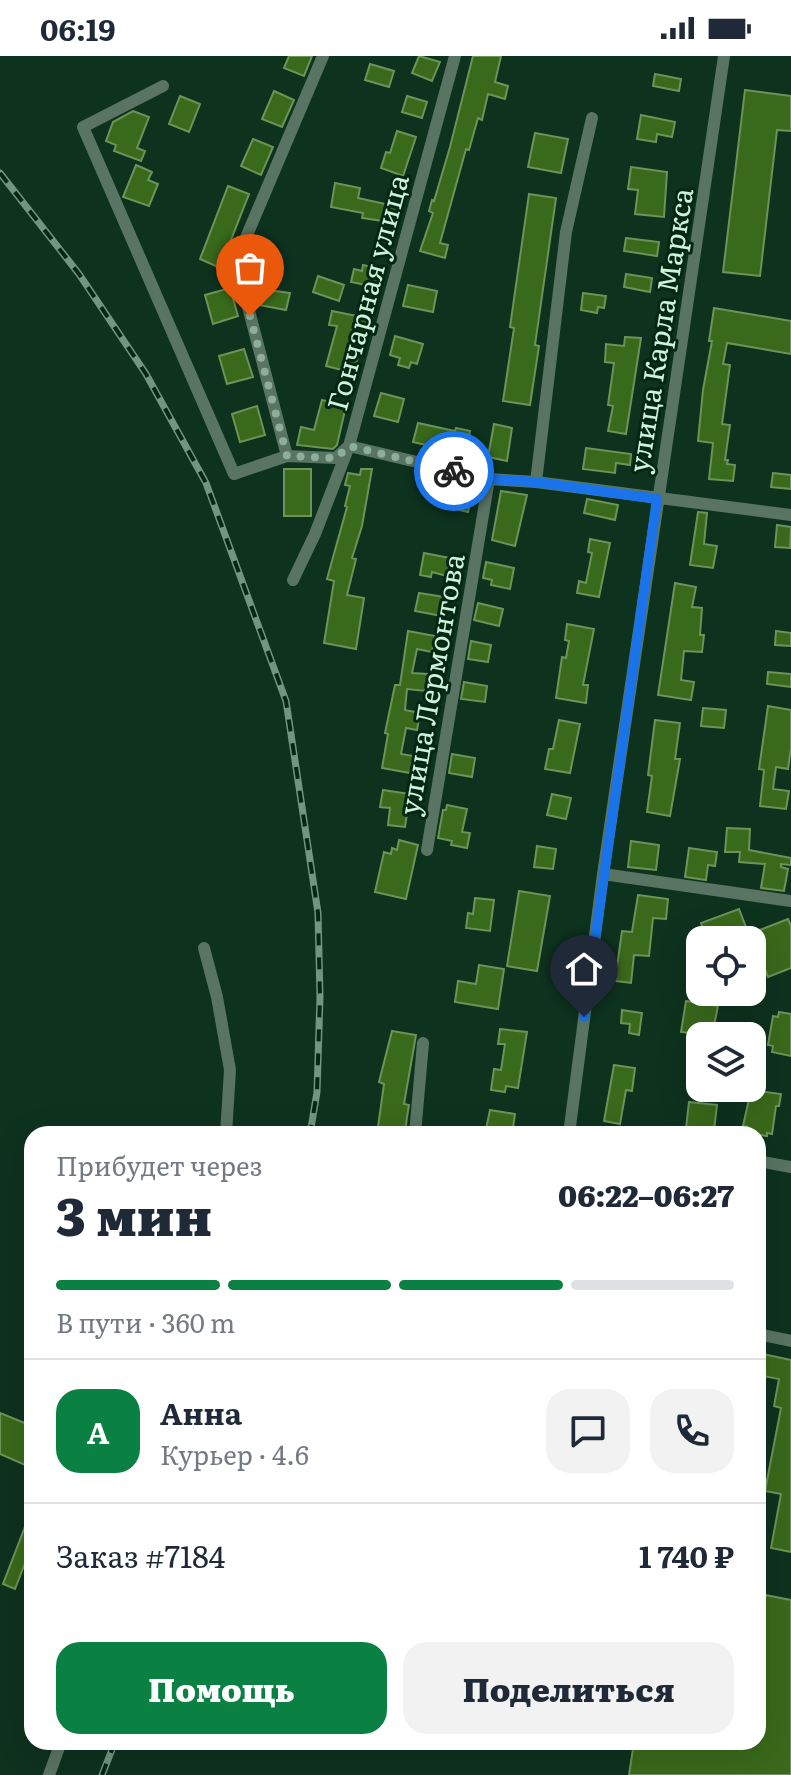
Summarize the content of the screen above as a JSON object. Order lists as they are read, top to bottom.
{
  "streets": {
    "street": ["Гончарная улица", "улица Карла Маркса", "улица Лермонтова"]
  },
  "page": {
    "status": "06:19",
    "heading": ["3 мин", "Прибудет через", "06:22–06:27"],
    "panel": [
      "Анна",
      "Курьер · 4.6",
      "Заказ #7184",
      "1 740 ₽"
    ],
    "bar": "В пути · 360 m",
    "round": "А",
    "buttons": ["Помощь", "Поделиться"]
  }
}
